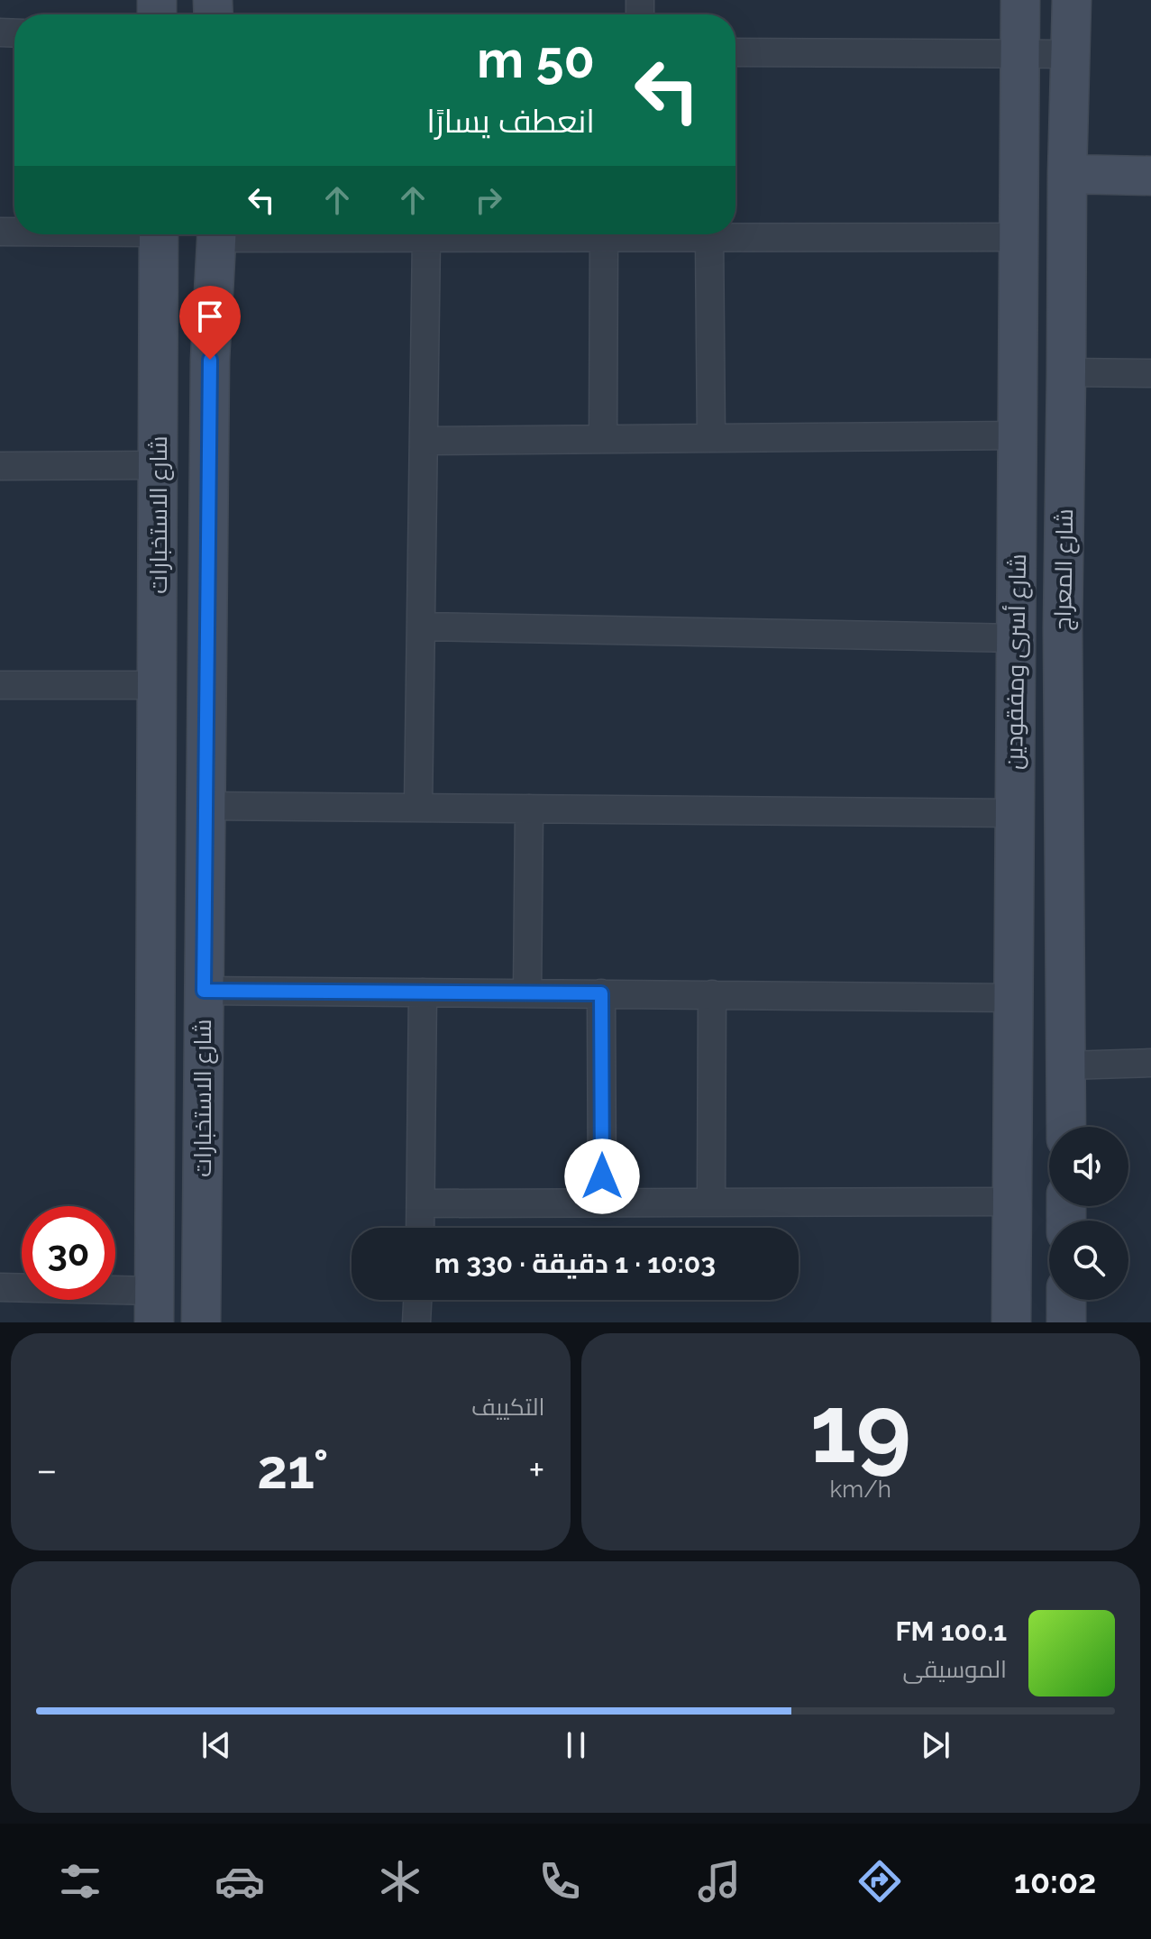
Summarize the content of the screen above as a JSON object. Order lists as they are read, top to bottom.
{
  "streets": {
    "street": ["شارع الاستخبارات", "شارع المعراج", "شارع أسرى ومفقودين"]
  },
  "page": {
    "turn": ["50 m", "انعطف يسارًا"],
    "limit": "30",
    "trip": "10:03 · 1 دقيقة · 330 m",
    "tile": [
      ["19", "km/h"],
      "التكييف"
    ],
    "heat": ["−", "21°", "+"],
    "song": ["100.1 FM", "الموسيقى"],
    "tabs": "10:02"
  }
}
